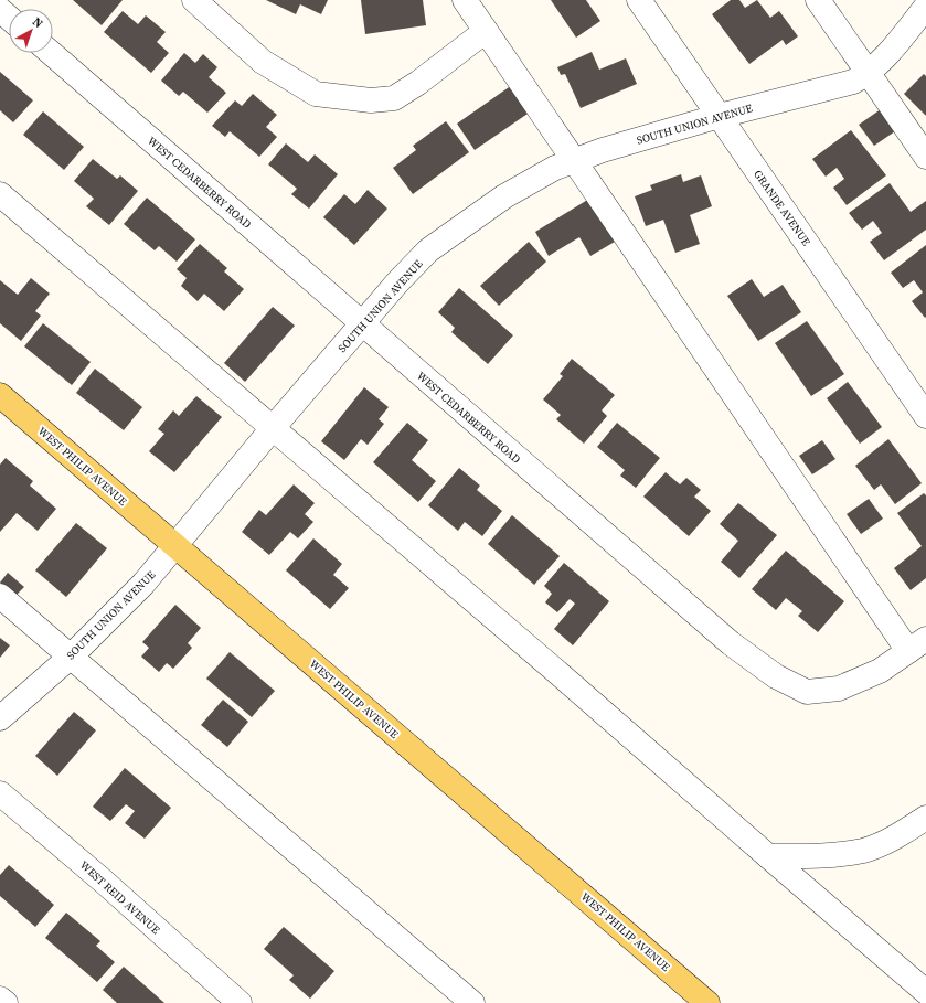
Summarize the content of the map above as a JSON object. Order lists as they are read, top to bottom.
{
  "streets": {
    "main road": ["WEST PHILIP AVENUE"],
    "street": [
      "SOUTH UNION AVENUE",
      "WEST CEDARBERRY ROAD",
      "GRANDE AVENUE",
      "WEST REID AVENUE"
    ]
  },
  "crossings": [
    ["SOUTH UNION AVENUE", "WEST CEDARBERRY ROAD"],
    ["SOUTH UNION AVENUE", "GRANDE AVENUE"],
    ["SOUTH UNION AVENUE", "WEST PHILIP AVENUE"]
  ],
  "north": "top right"
}
